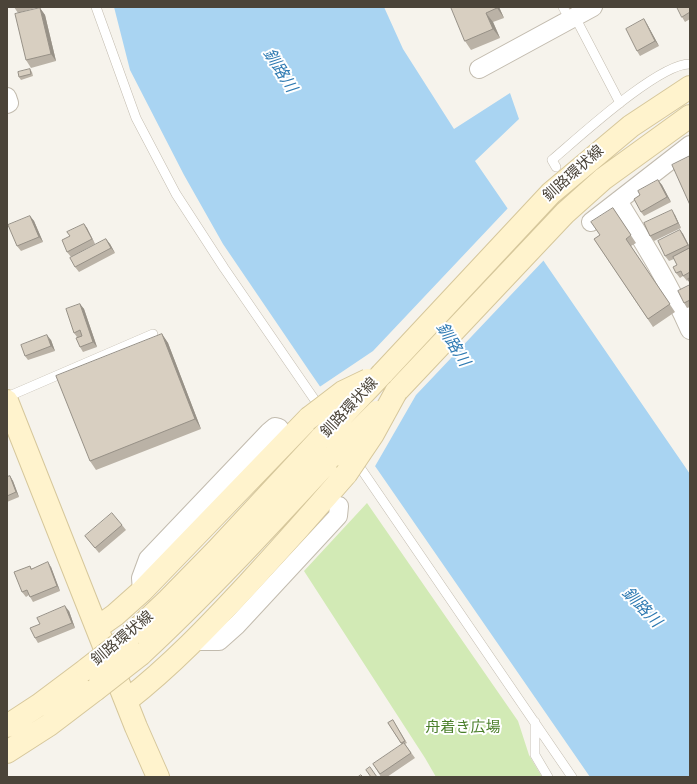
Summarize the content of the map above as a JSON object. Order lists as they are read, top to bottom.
{
  "streets": {
    "street": ["釧路環状線"]
  },
  "water": ["釧路川"],
  "parks": ["舟着き広場"]
}
